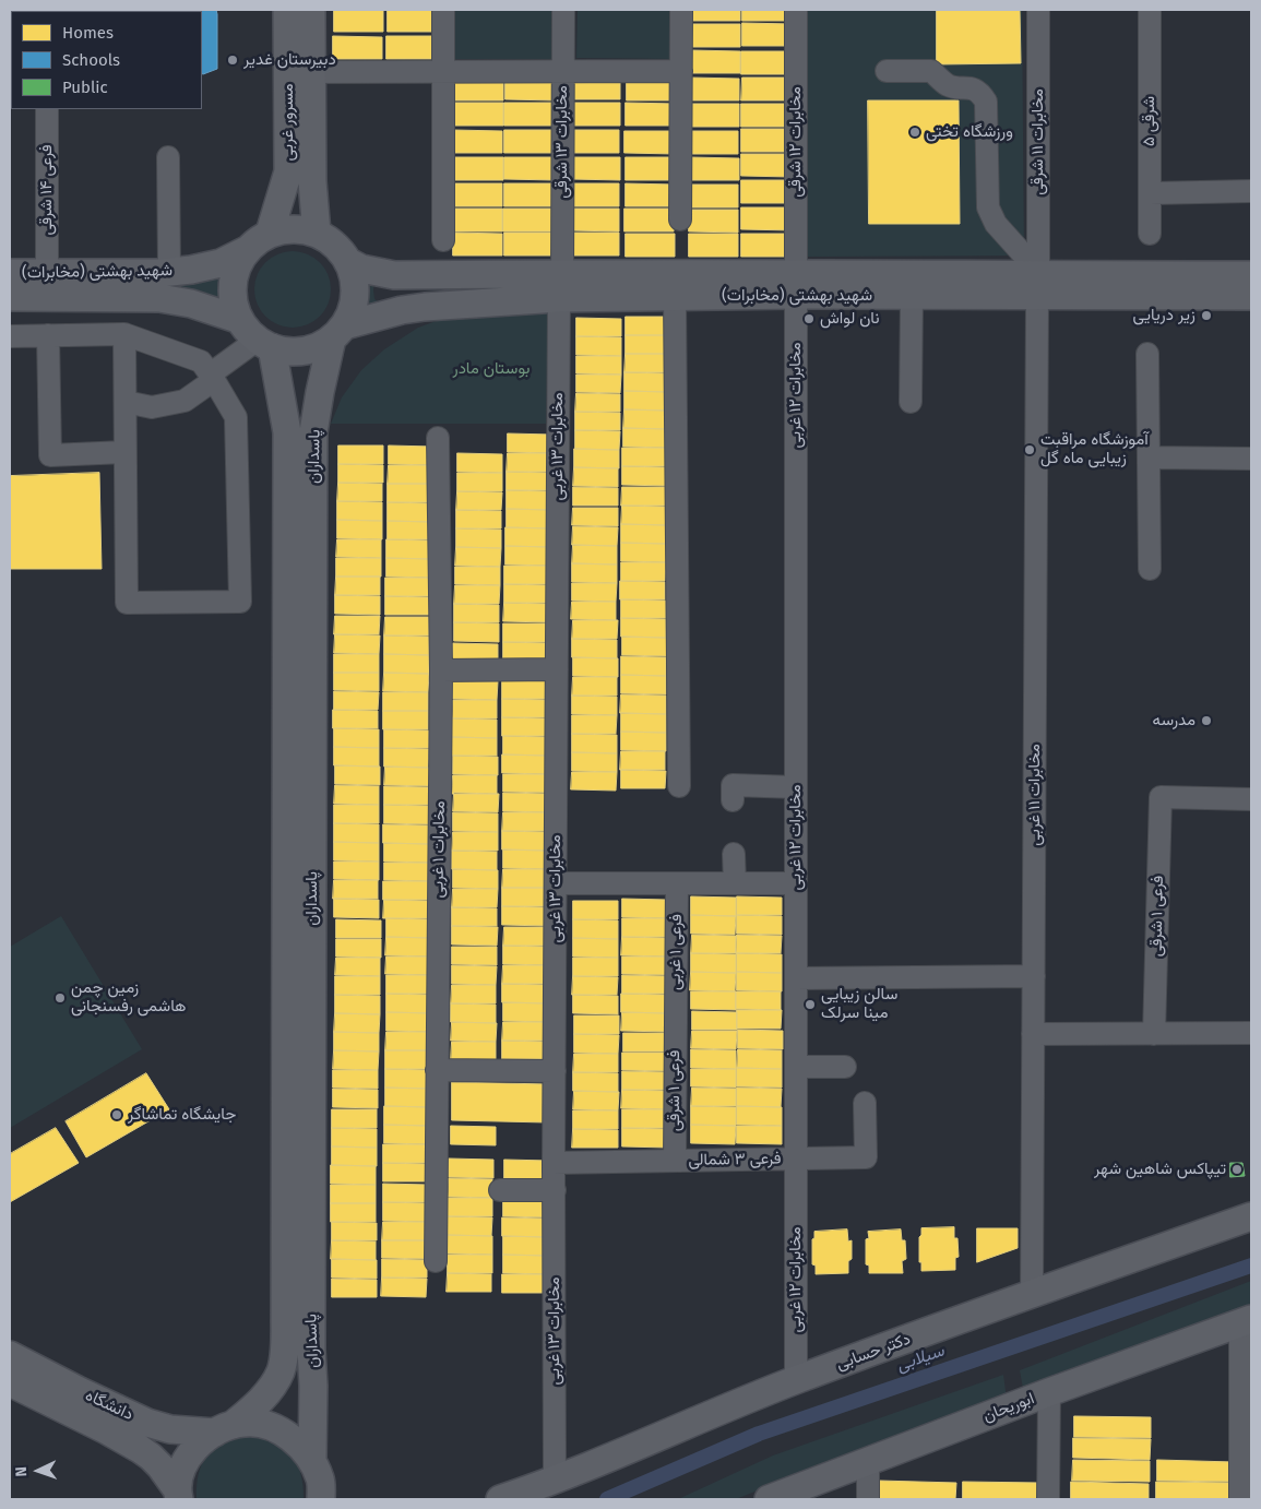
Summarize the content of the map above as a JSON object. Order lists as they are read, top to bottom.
{
  "streets": {
    "main road": [
      "مسرور غربی",
      "شهید بهشتی (مخابرات)",
      "پاسداران",
      "دکتر حسابی",
      "دانشگاه",
      "ابوریحان"
    ],
    "street": [
      "شرقی ۵",
      "مخابرات ۱۳ شرقی",
      "مخابرات ۱۲ شرقی",
      "مخابرات ۱۱ شرقی",
      "فرعی ۱۴ شرقی",
      "مخابرات ۱۲ غربی",
      "مخابرات ۱۳ غربی",
      "مخابرات ۱۱ غربی",
      "مخابرات ۱ غربی",
      "فرعی ۱ شرقی",
      "فرعی ۱ غربی",
      "فرعی ۳ شمالی"
    ]
  },
  "crossings": [
    ["مسرور غربی", "شهید بهشتی (مخابرات)"],
    ["مسرور غربی", "پاسداران"],
    ["مخابرات ۱۳ شرقی", "شهید بهشتی (مخابرات)"],
    ["مخابرات ۱۳ شرقی", "مخابرات ۱۳ غربی"],
    ["مخابرات ۱۲ شرقی", "شهید بهشتی (مخابرات)"],
    ["مخابرات ۱۲ شرقی", "مخابرات ۱۲ غربی"],
    ["مخابرات ۱۱ شرقی", "شهید بهشتی (مخابرات)"],
    ["مخابرات ۱۱ شرقی", "مخابرات ۱۱ غربی"],
    ["فرعی ۱۴ شرقی", "شهید بهشتی (مخابرات)"],
    ["شهید بهشتی (مخابرات)", "مخابرات ۱۲ غربی"],
    ["شهید بهشتی (مخابرات)", "مخابرات ۱۳ غربی"],
    ["شهید بهشتی (مخابرات)", "پاسداران"],
    ["شهید بهشتی (مخابرات)", "مخابرات ۱۱ غربی"],
    ["مخابرات ۱۲ غربی", "فرعی ۳ شمالی"],
    ["مخابرات ۱۲ غربی", "دکتر حسابی"],
    ["مخابرات ۱۳ غربی", "فرعی ۳ شمالی"],
    ["مخابرات ۱۳ غربی", "دکتر حسابی"],
    ["پاسداران", "دانشگاه"],
    ["مخابرات ۱۱ غربی", "دکتر حسابی"],
    ["فرعی ۱ شرقی", "فرعی ۱ غربی"],
    ["فرعی ۱ شرقی", "فرعی ۳ شمالی"]
  ],
  "water": ["سیلابی"],
  "parks": ["بوستان مادر"],
  "places": [
    "دبیرستان غدیر",
    "ورزشگاه تختی",
    "زیر دریایی",
    "نان لواش",
    "آموزشگاه مراقبت زیبایی ماه گل",
    "مدرسه",
    "زمین چمن هاشمی رفسنجانی",
    "سالن زیبایی مینا سرلک",
    "جایشگاه تماشاگر",
    "تیپاکس شاهین شهر"
  ],
  "legend": ["Homes", "Schools", "Public"],
  "north": "left"
}
